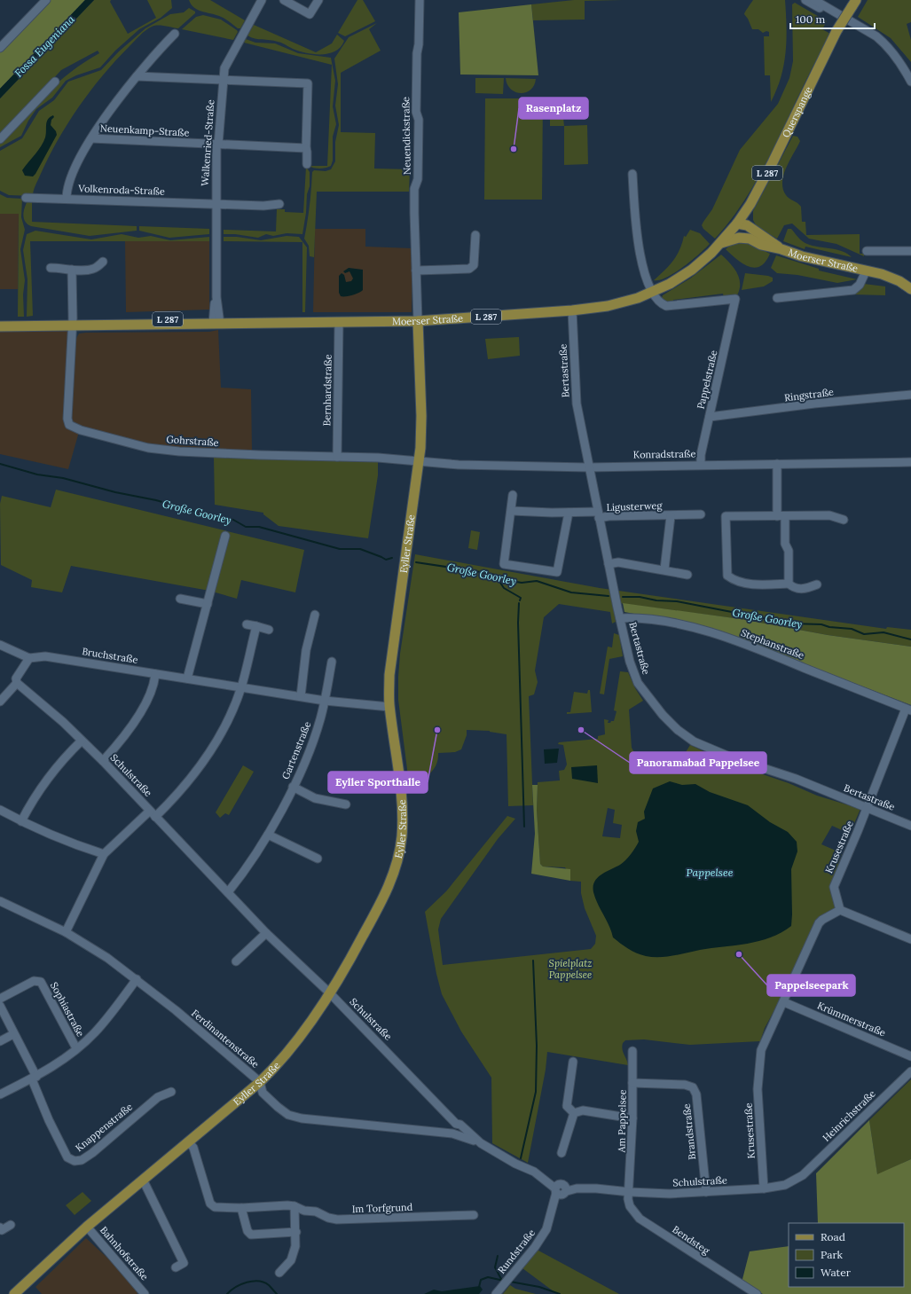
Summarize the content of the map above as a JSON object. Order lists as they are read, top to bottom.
{
  "streets": {
    "main road": [
      "Querspange",
      "L 287",
      "Moerser Straße",
      "Eyller Straße"
    ],
    "street": [
      "Neuenkamp-Straße",
      "Neuendickstraße",
      "Walkenried-Straße",
      "Volkenroda-Straße",
      "Bertastraße",
      "Pappelstraße",
      "Bernhardstraße",
      "Ringstraße",
      "Gohrstraße",
      "Konradstraße",
      "Ligusterweg",
      "Stephanstraße",
      "Bruchstraße",
      "Gartenstraße",
      "Schulstraße",
      "Krusestraße",
      "Sophiastraße",
      "Krümmerstraße",
      "Ferdinantenstraße",
      "Heinrichstraße",
      "Am Pappelsee",
      "Knappenstraße",
      "Brandstraße",
      "Im Torfgrund",
      "Bendsteg",
      "Rundstraße",
      "Bahnhofstraße"
    ]
  },
  "crossings": [
    ["Querspange", "Moerser Straße"],
    ["Neuenkamp-Straße", "Walkenried-Straße"],
    ["Neuendickstraße", "Moerser Straße"],
    ["Neuendickstraße", "Eyller Straße"],
    ["Walkenried-Straße", "Volkenroda-Straße"],
    ["Walkenried-Straße", "Moerser Straße"],
    ["Moerser Straße", "Bertastraße"],
    ["Moerser Straße", "Pappelstraße"],
    ["Moerser Straße", "Bernhardstraße"],
    ["Moerser Straße", "Gohrstraße"],
    ["Moerser Straße", "Eyller Straße"],
    ["Bertastraße", "Konradstraße"],
    ["Bertastraße", "Ligusterweg"],
    ["Bertastraße", "Stephanstraße"],
    ["Bertastraße", "Krusestraße"],
    ["Pappelstraße", "Ringstraße"],
    ["Pappelstraße", "Konradstraße"],
    ["Bernhardstraße", "Gohrstraße"],
    ["Gohrstraße", "Konradstraße"],
    ["Gohrstraße", "Eyller Straße"],
    ["Konradstraße", "Eyller Straße"],
    ["Eyller Straße", "Bruchstraße"],
    ["Eyller Straße", "Schulstraße"],
    ["Eyller Straße", "Ferdinantenstraße"],
    ["Eyller Straße", "Im Torfgrund"],
    ["Eyller Straße", "Bahnhofstraße"],
    ["Stephanstraße", "Krusestraße"],
    ["Bruchstraße", "Gartenstraße"],
    ["Gartenstraße", "Schulstraße"],
    ["Schulstraße", "Krusestraße"],
    ["Schulstraße", "Ferdinantenstraße"],
    ["Schulstraße", "Heinrichstraße"],
    ["Schulstraße", "Am Pappelsee"],
    ["Schulstraße", "Brandstraße"],
    ["Schulstraße", "Bendsteg"],
    ["Schulstraße", "Rundstraße"],
    ["Krusestraße", "Krümmerstraße"],
    ["Am Pappelsee", "Brandstraße"],
    ["Am Pappelsee", "Bendsteg"]
  ],
  "water": ["Fossa Eugeniana", "Große Goorley", "Pappelsee"],
  "parks": ["Spielplatz Pappelsee"],
  "places": [
    "Rasenplatz",
    "Eyller Sporthalle",
    "Panoramabad Pappelsee",
    "Pappelseepark"
  ],
  "legend": ["Road", "Park", "Water"],
  "scale_bar": "100 m"
}
